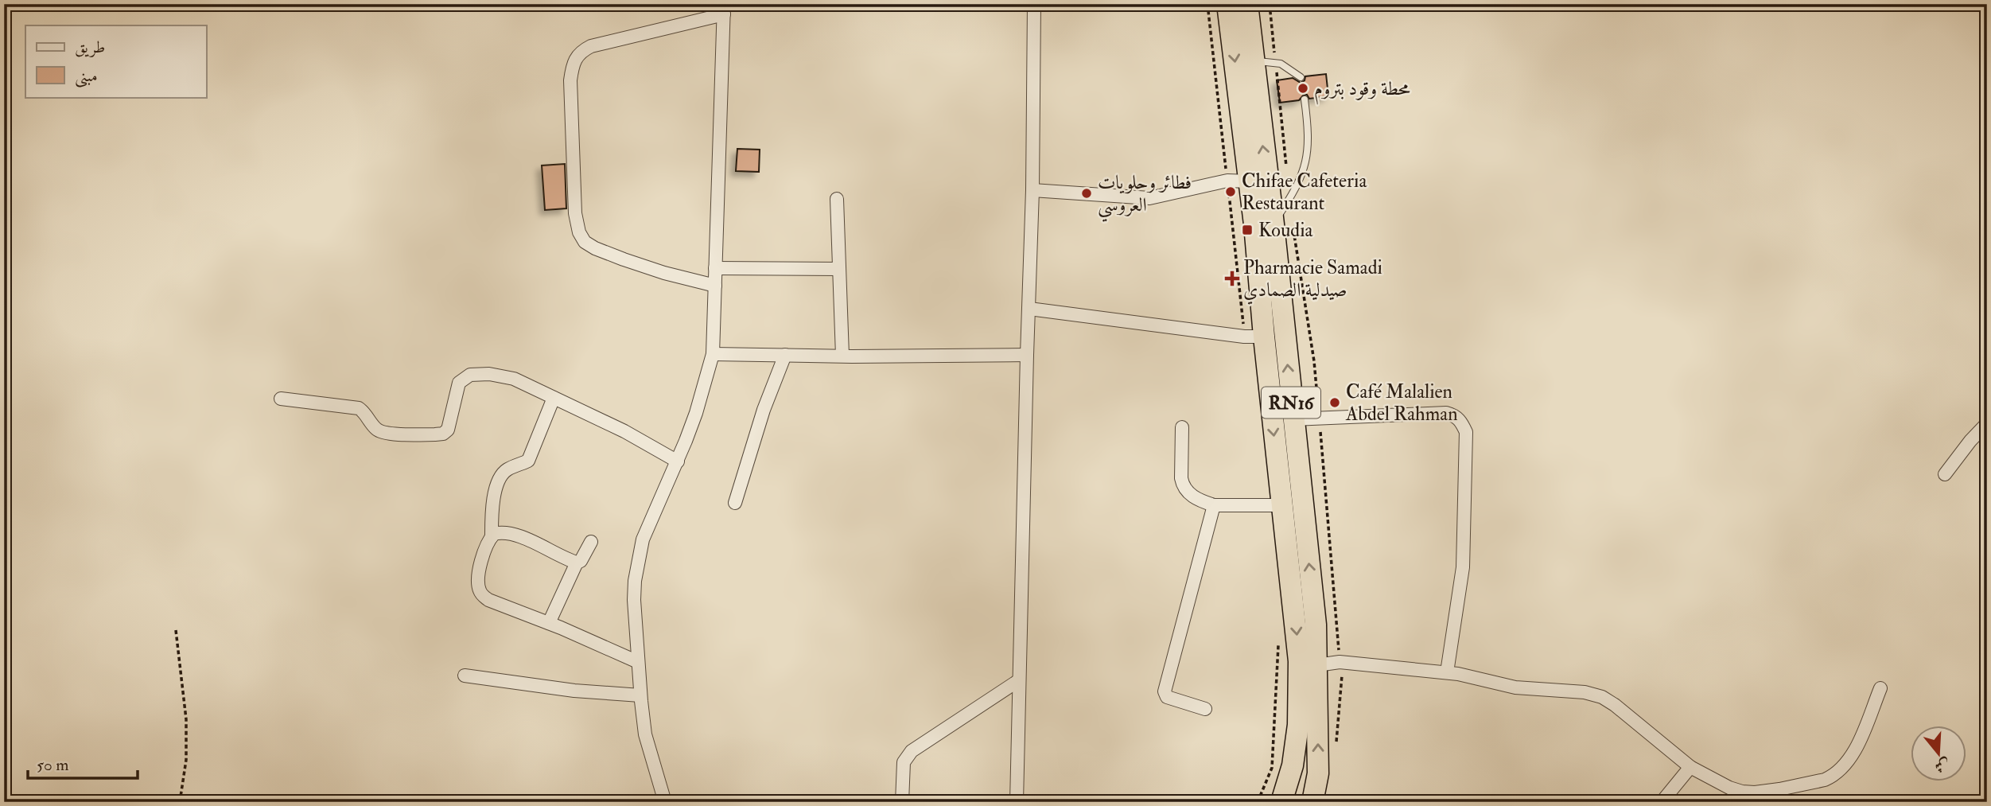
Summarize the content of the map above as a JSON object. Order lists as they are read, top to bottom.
{
  "streets": {
    "highway": ["RN16"]
  },
  "places": {
    "other": [
      "محطة وقود بتروم",
      "Chifae Cafeteria Restaurant",
      "فطائر وحلويات العروسي",
      "Café Malalien Abdel Rahman"
    ],
    "transit": ["Koudia"],
    "health": ["Pharmacie Samadi صيدلية الصمادي"]
  },
  "legend": ["طريق", "مبنى"],
  "scale_bar": "50 m",
  "north": "bottom"
}
